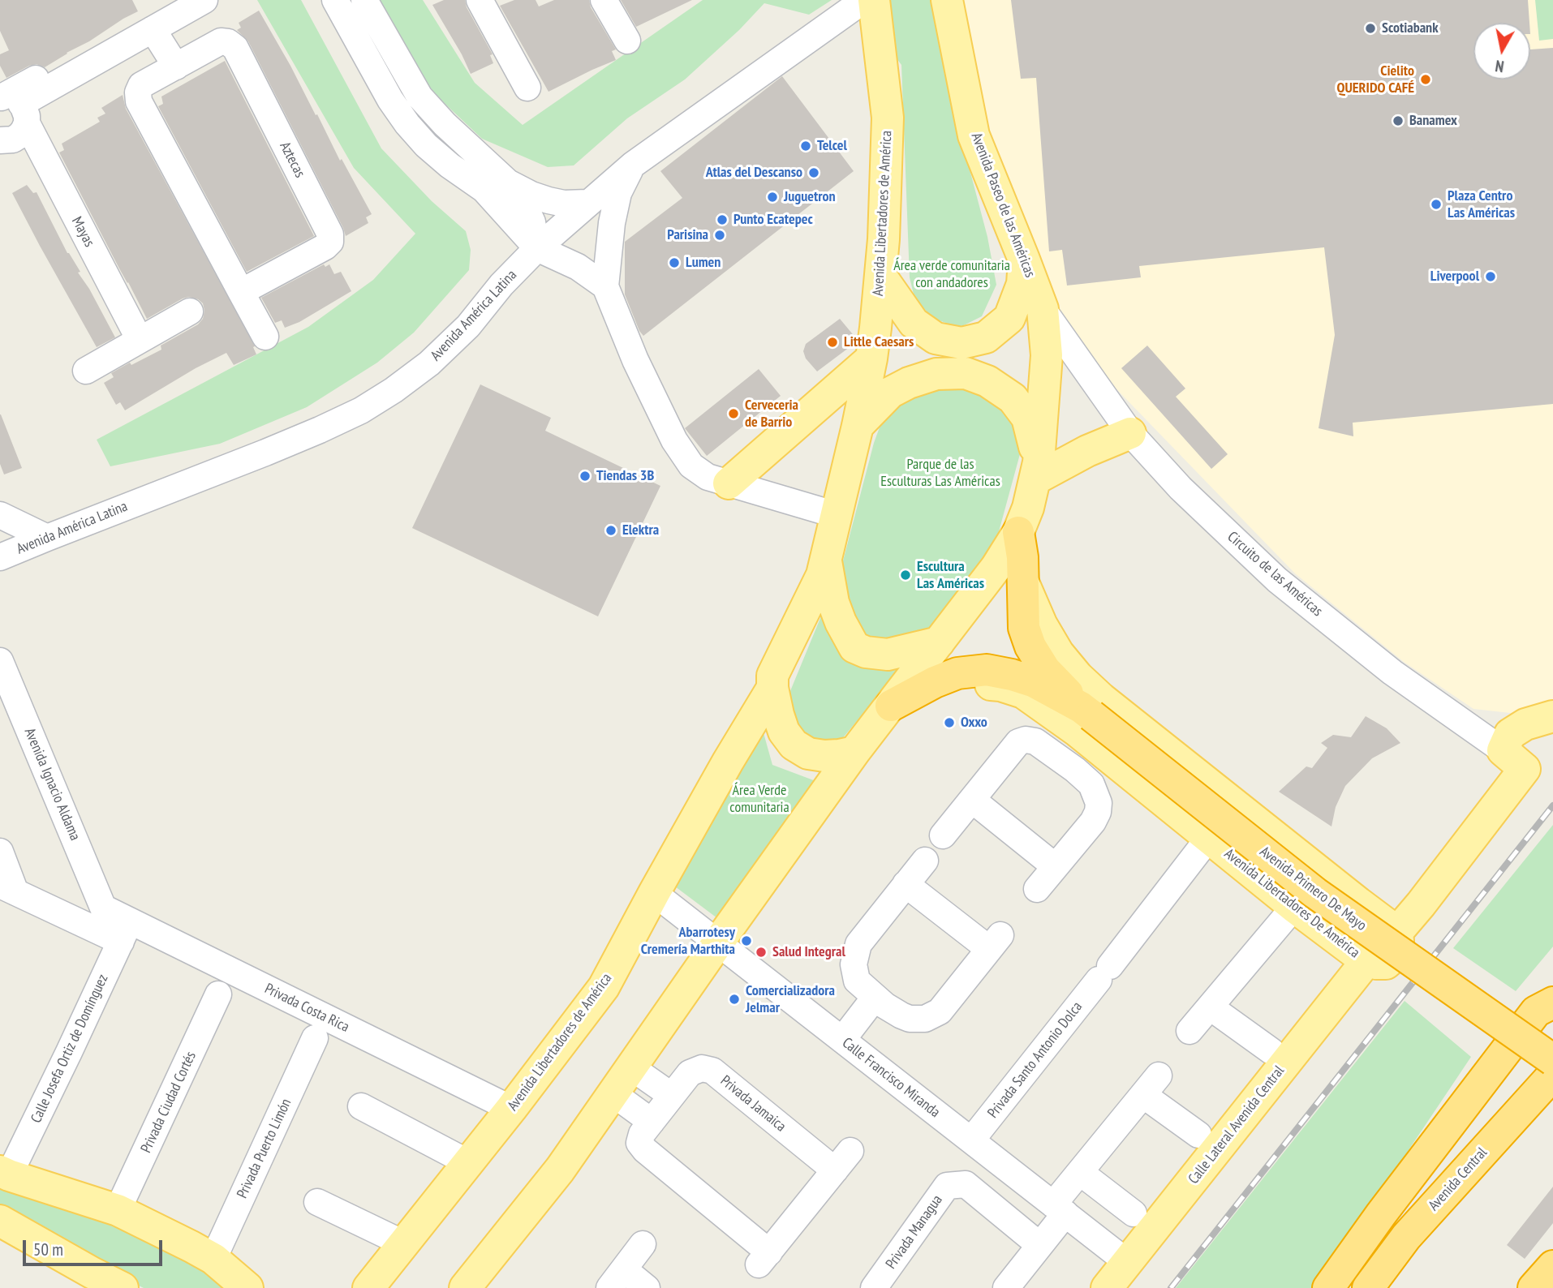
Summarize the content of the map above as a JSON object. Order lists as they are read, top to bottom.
{
  "streets": {
    "highway": ["Avenida Primero De Mayo", "Avenida Central"],
    "main road": [
      "Avenida Paseo de las Américas",
      "Avenida Libertadores de América",
      "Avenida Libertadores De América",
      "Calle Lateral Avenida Central"
    ],
    "street": [
      "Aztecas",
      "Mayas",
      "Avenida América Latina",
      "Circuito de las Américas",
      "Avenida Ignacio Aldama",
      "Privada Costa Rica",
      "Calle Josefa Ortiz de Domínguez",
      "Privada Santo Antonio Dolca",
      "Calle Francisco Miranda",
      "Privada Ciudad Cortés",
      "Privada Jamaica",
      "Privada Puerto Limón",
      "Privada Managua"
    ]
  },
  "crossings": [
    ["Avenida Paseo de las Américas", "Circuito de las Américas"],
    ["Avenida Libertadores de América", "Privada Costa Rica"],
    ["Avenida Libertadores de América", "Calle Francisco Miranda"],
    ["Avenida Ignacio Aldama", "Privada Costa Rica"],
    ["Avenida Primero De Mayo", "Avenida Libertadores De América"],
    ["Avenida Libertadores De América", "Privada Santo Antonio Dolca"],
    ["Avenida Libertadores De América", "Calle Lateral Avenida Central"],
    ["Privada Costa Rica", "Calle Josefa Ortiz de Domínguez"],
    ["Privada Santo Antonio Dolca", "Calle Francisco Miranda"],
    ["Calle Francisco Miranda", "Calle Lateral Avenida Central"]
  ],
  "parks": ["Área verde comunitaria con andadores", "Parque de las Esculturas Las Américas", "Área Verde comunitaria"],
  "places": [
    "Scotiabank",
    "Cielito QUERIDO CAFÉ",
    "Banamex",
    "Telcel",
    "Atlas del Descanso",
    "Juguetron",
    "Plaza Centro Las Américas",
    "Punto Ecatepec",
    "Parisina",
    "Lumen",
    "Liverpool",
    "Little Caesars",
    "Cerveceria de Barrio",
    "Tiendas 3B",
    "Elektra",
    "Escultura Las Américas",
    "Oxxo",
    "Abarrotesy Cremería Marthita",
    "Salud Integral",
    "Comercializadora Jelmar"
  ],
  "scale_bar": "50 m",
  "north": "bottom"
}
